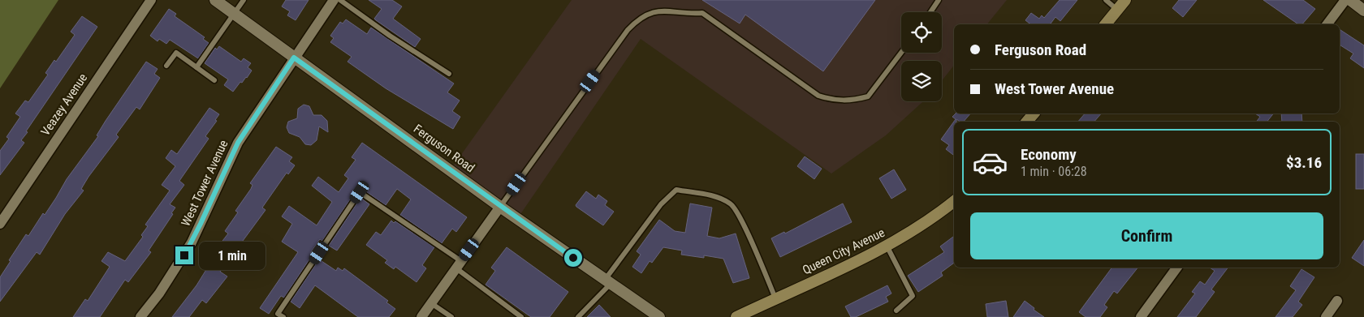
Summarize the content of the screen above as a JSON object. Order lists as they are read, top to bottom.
{
  "streets": {
    "main road": ["Queen City Avenue"],
    "street": ["Veazey Avenue", "Ferguson Road", "West Tower Avenue"]
  },
  "crossings": [
    ["Ferguson Road", "West Tower Avenue"]
  ],
  "page": {
    "banner": ["Ferguson Road", "West Tower Avenue"],
    "list": [
      {
        "name": "Economy",
        "note": "1 min · 06:28",
        "value": "$3.16"
      }
    ],
    "buttons": "Confirm",
    "bubble": "1 min"
  }
}
